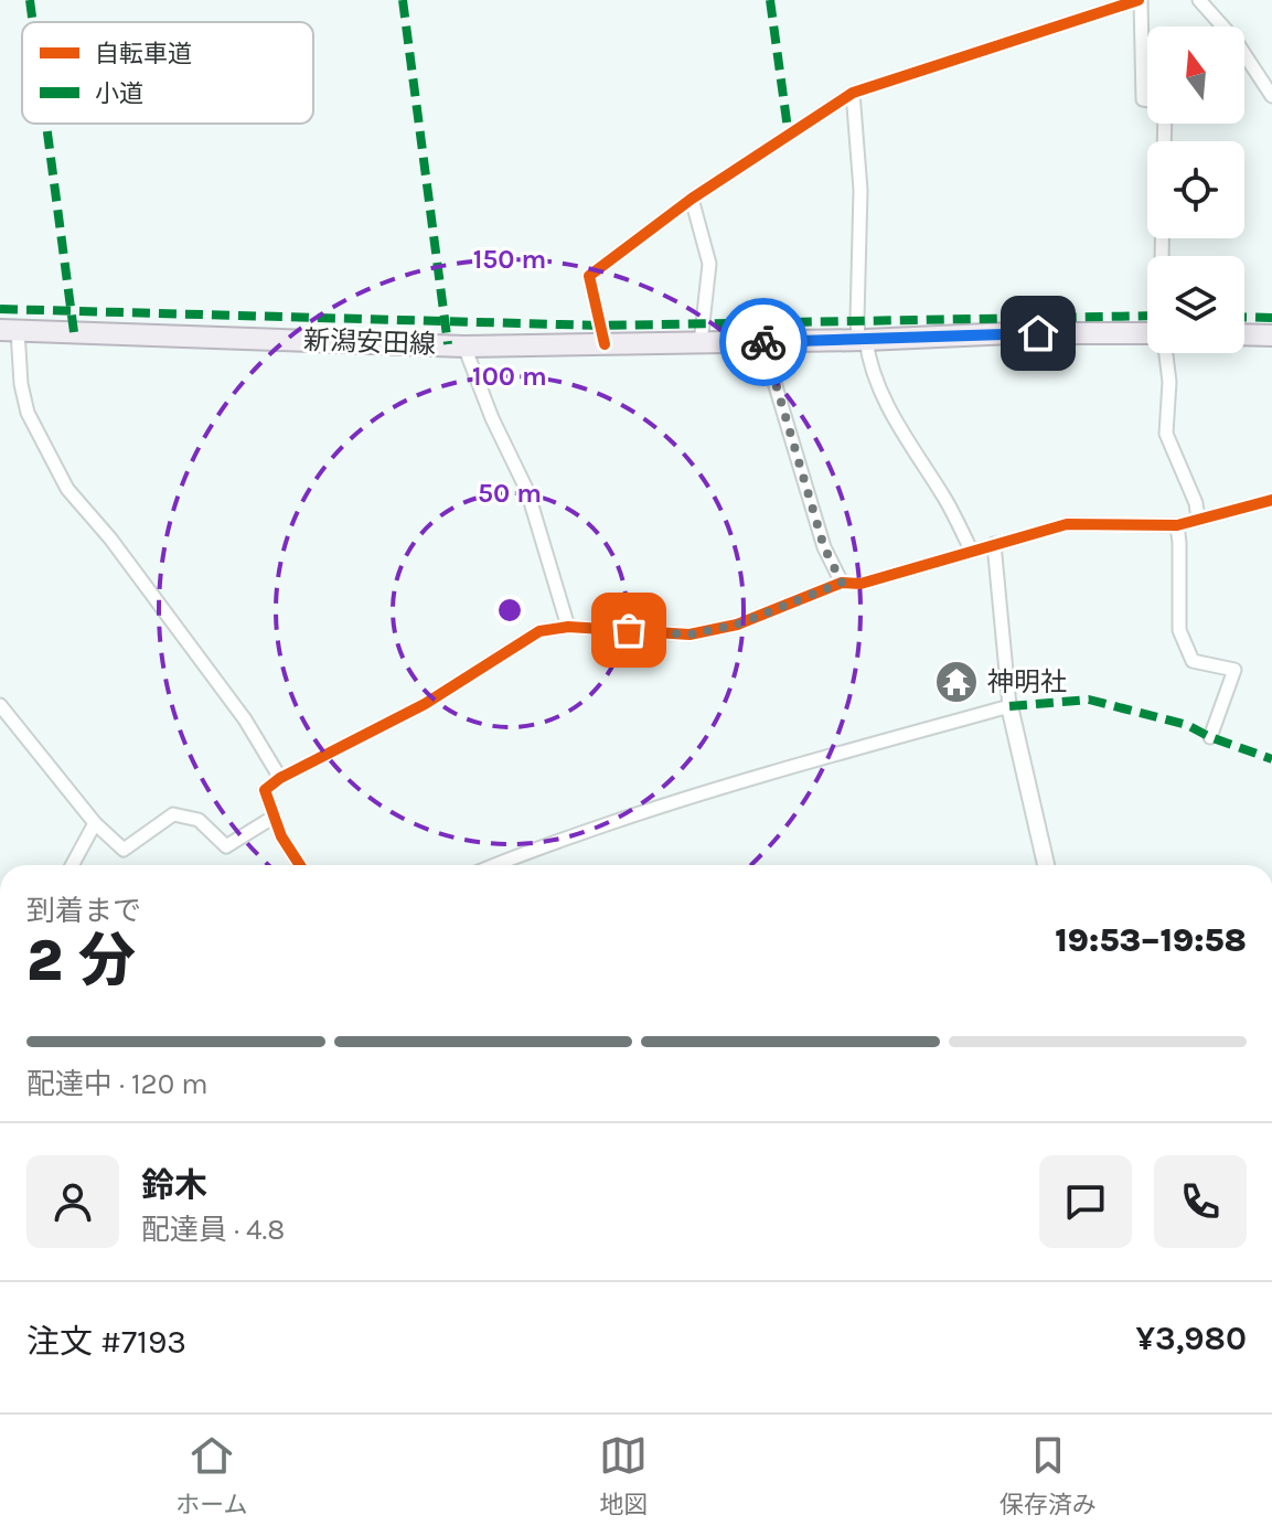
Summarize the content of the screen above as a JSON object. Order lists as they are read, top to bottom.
{
  "streets": {
    "main road": ["新潟安田線"]
  },
  "places": {
    "temple": ["神明社"]
  },
  "legend": ["自転車道", "小道"],
  "north": "top",
  "page": {
    "heading": ["2 分", "到着まで", "19:53–19:58"],
    "panel": [
      "鈴木",
      "配達員 · 4.8",
      "注文 #7193",
      "¥3,980"
    ],
    "bar": "配達中 · 120 m",
    "tabs": ["ホーム", "地図", "保存済み"]
  },
  "rings": ["150 m", "100 m", "50 m"]
}
